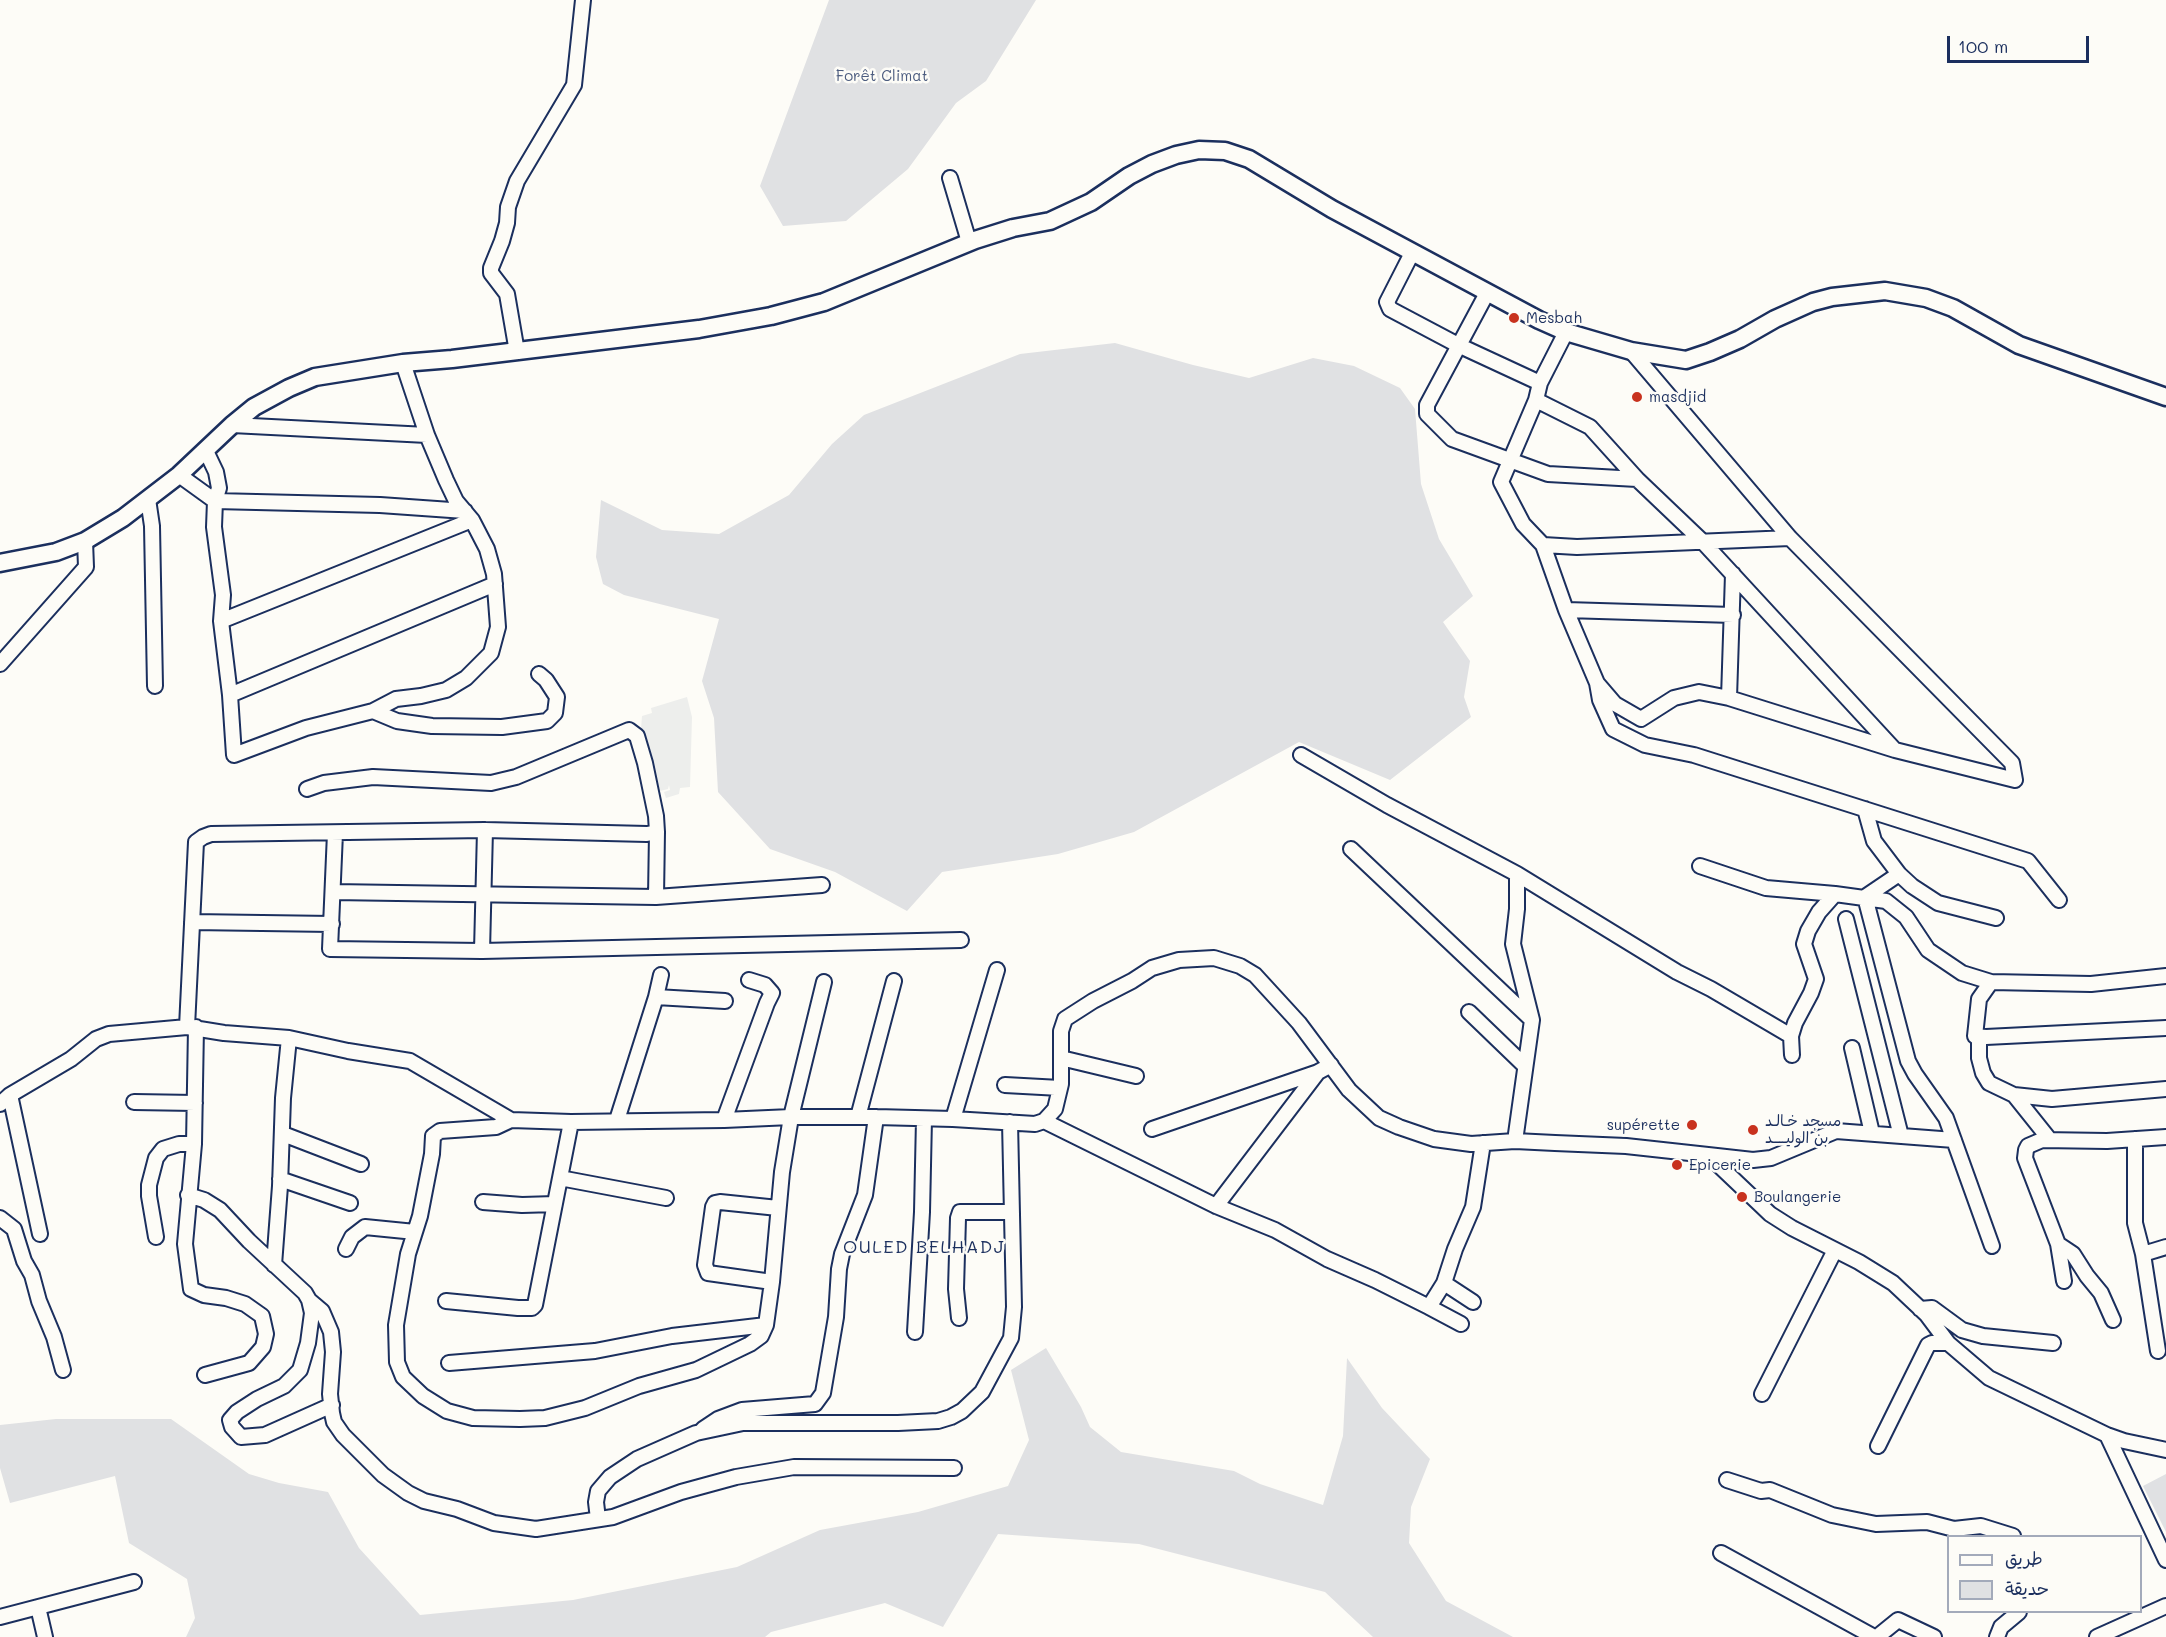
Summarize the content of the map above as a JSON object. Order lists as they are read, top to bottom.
{
  "districts": ["OULED BELHADJ"],
  "parks": ["Forêt Climat"],
  "places": [
    "Mesbah",
    "masdjid",
    "supérette",
    "مسجد خـالـد بن الوليــــد",
    "Epicerie",
    "Boulangerie"
  ],
  "legend": ["طريق", "حديقة"],
  "scale_bar": "100 m"
}
